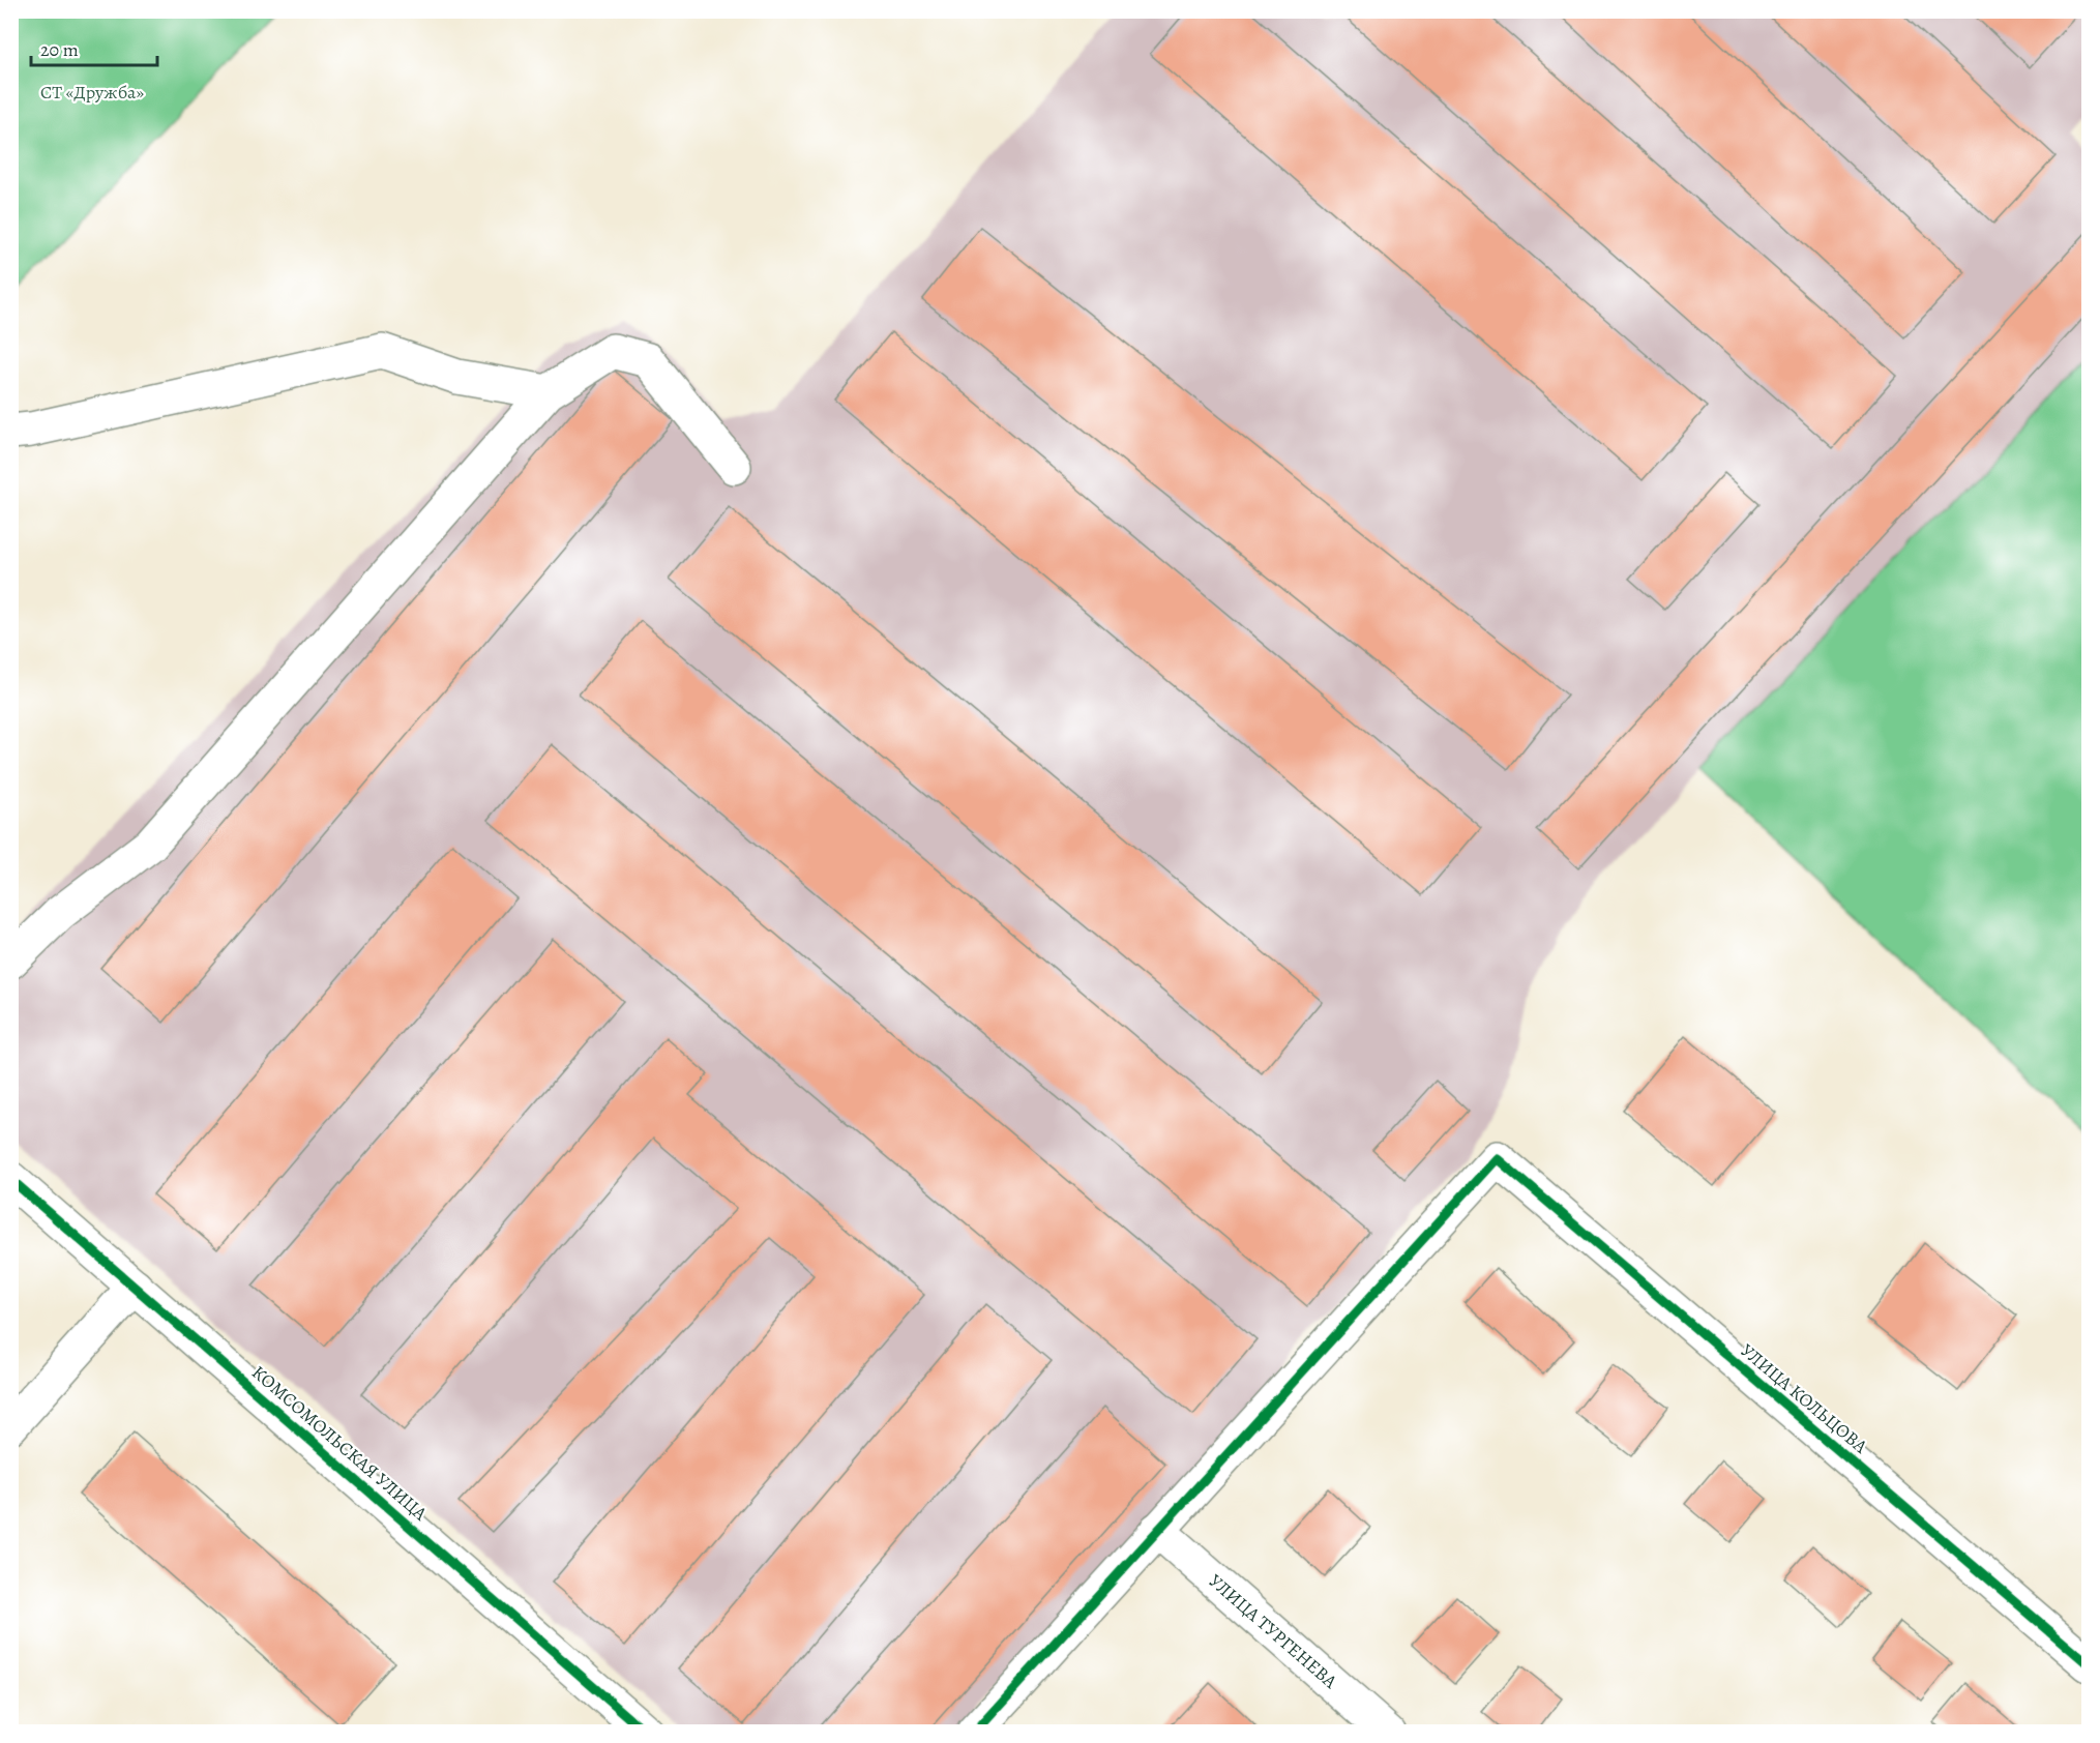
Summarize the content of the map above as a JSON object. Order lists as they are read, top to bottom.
{
  "streets": {
    "street": ["УЛИЦА КОЛЬЦОВА", "КОМСОМОЛЬСКАЯ УЛИЦА", "УЛИЦА ТУРГЕНЕВА"]
  },
  "crossings": [
    ["УЛИЦА КОЛЬЦОВА", "УЛИЦА ТУРГЕНЕВА"]
  ],
  "parks": ["СТ «Дружба»"],
  "scale_bar": "20 m"
}
